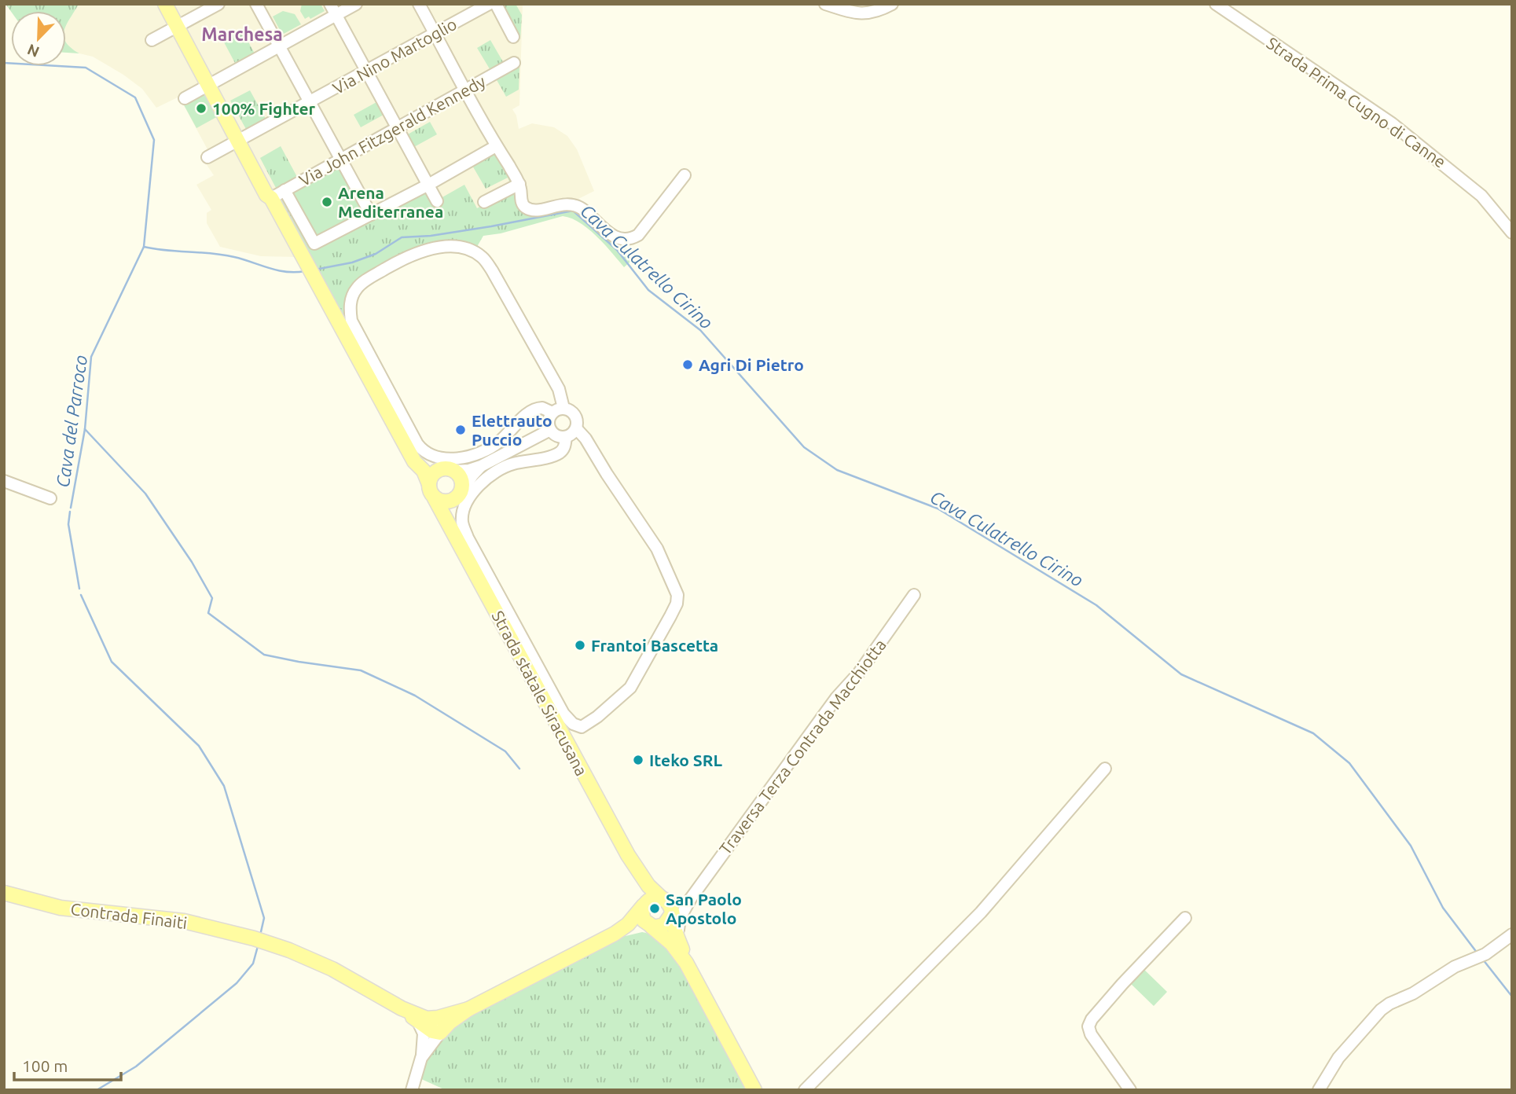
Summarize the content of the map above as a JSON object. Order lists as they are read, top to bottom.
{
  "streets": {
    "main road": ["Strada statale Siracusana", "Contrada Finaiti"],
    "street": [
      "Via Nino Martoglio",
      "Strada Prima Cugno di Canne",
      "Via John Fitzgerald Kennedy",
      "Traversa Terza Contrada Macchiotta"
    ]
  },
  "districts": ["Marchesa"],
  "water": ["Cava Culatrello Cirino", "Cava del Parroco"],
  "places": [
    "100% Fighter",
    "Arena Mediterranea",
    "Agri Di Pietro",
    "Elettrauto Puccio",
    "Frantoi Bascetta",
    "Iteko SRL",
    "San Paolo Apostolo"
  ],
  "scale_bar": "100 m",
  "north": "bottom left"
}
